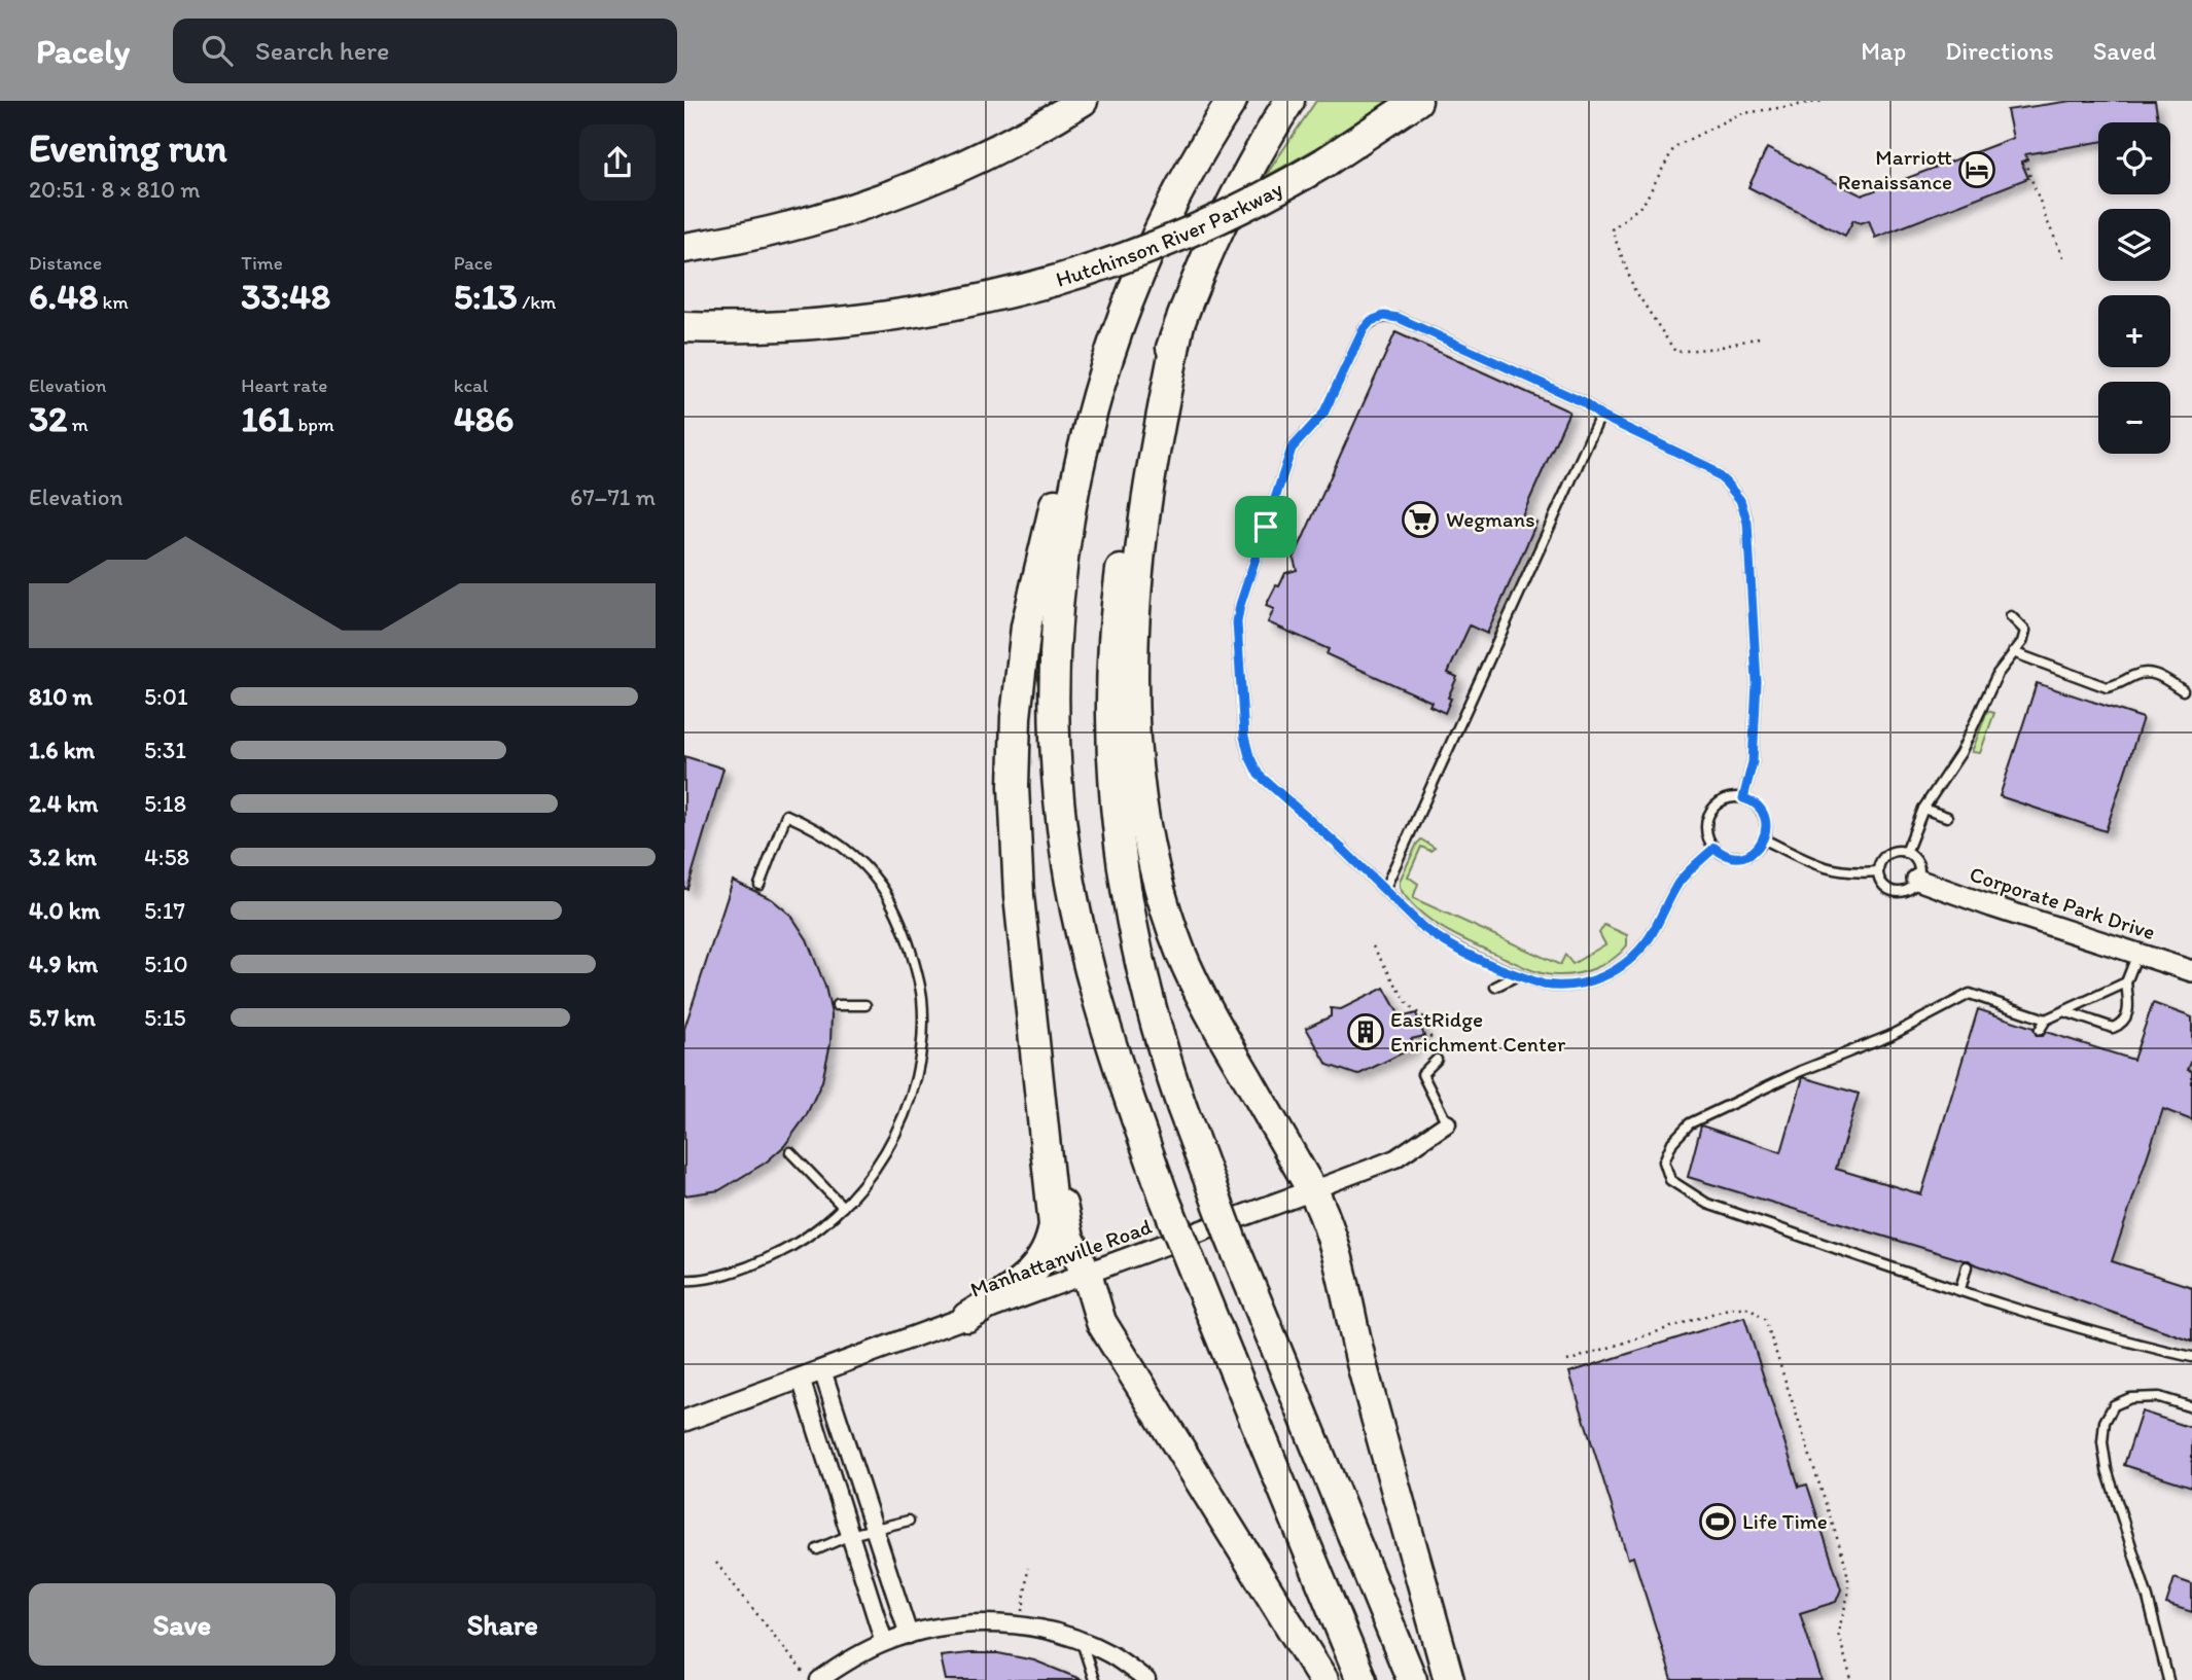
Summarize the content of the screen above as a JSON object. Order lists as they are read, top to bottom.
{
  "streets": {
    "highway": ["Hutchinson River Parkway"],
    "street": ["Corporate Park Drive", "Manhattanville Road"]
  },
  "places": {
    "hotel": ["Marriott Renaissance"],
    "supermarket": ["Wegmans"],
    "building": ["EastRidge Enrichment Center"],
    "sports": ["Life Time"]
  },
  "page": {
    "header": "Pacely",
    "search": "Search here",
    "nav": ["Map", "Directions", "Saved"],
    "heading": ["Evening run", "20:51 · 8 × 810 m"],
    "map_buttons": ["+", "−"],
    "stats": [
      ["Distance", "6.48 km"],
      ["Time", "33:48"],
      ["Pace", "5:13 /km"],
      ["Elevation", "32 m"],
      ["Heart rate", "161 bpm"],
      ["kcal", "486"]
    ],
    "chart": ["Elevation", "67–71 m"],
    "list": [
      {
        "name": "810 m",
        "note": "5:01"
      },
      {
        "name": "1.6 km",
        "note": "5:31"
      },
      {
        "name": "2.4 km",
        "note": "5:18"
      },
      {
        "name": "3.2 km",
        "note": "4:58"
      },
      {
        "name": "4.0 km",
        "note": "5:17"
      },
      {
        "name": "4.9 km",
        "note": "5:10"
      },
      {
        "name": "5.7 km",
        "note": "5:15"
      }
    ],
    "buttons": ["Save", "Share"]
  }
}
